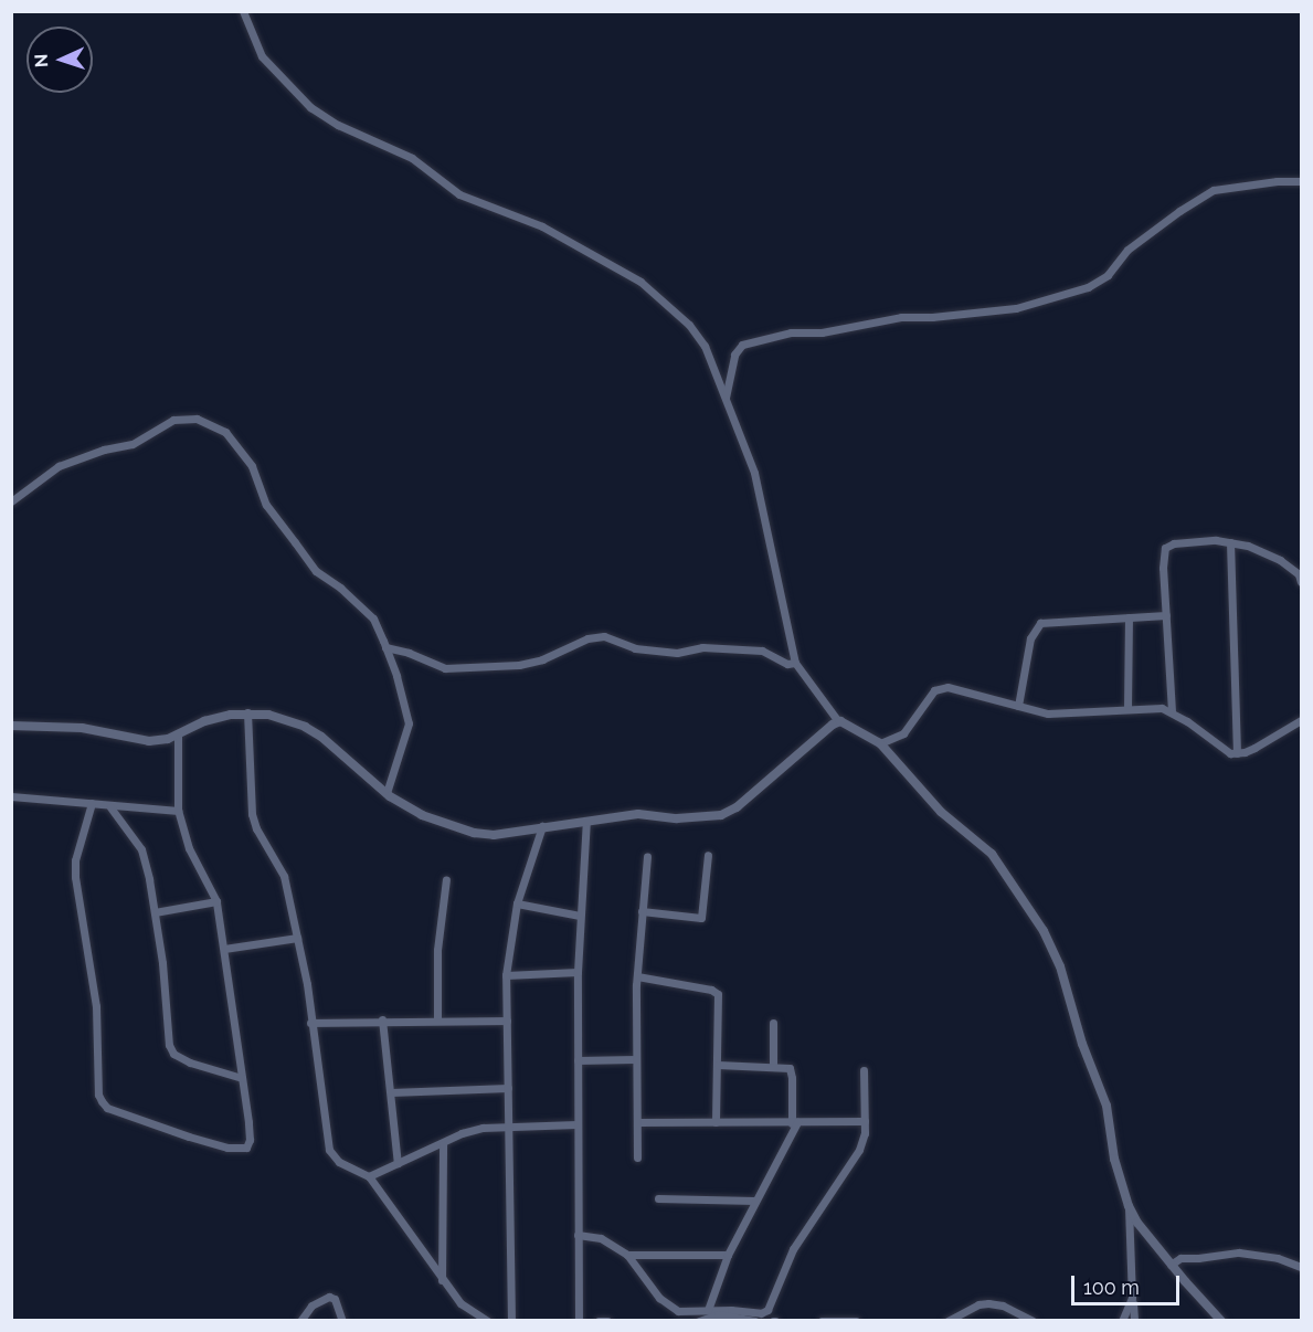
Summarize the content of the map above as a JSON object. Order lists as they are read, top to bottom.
{
  "scale_bar": "100 m",
  "north": "left"
}
